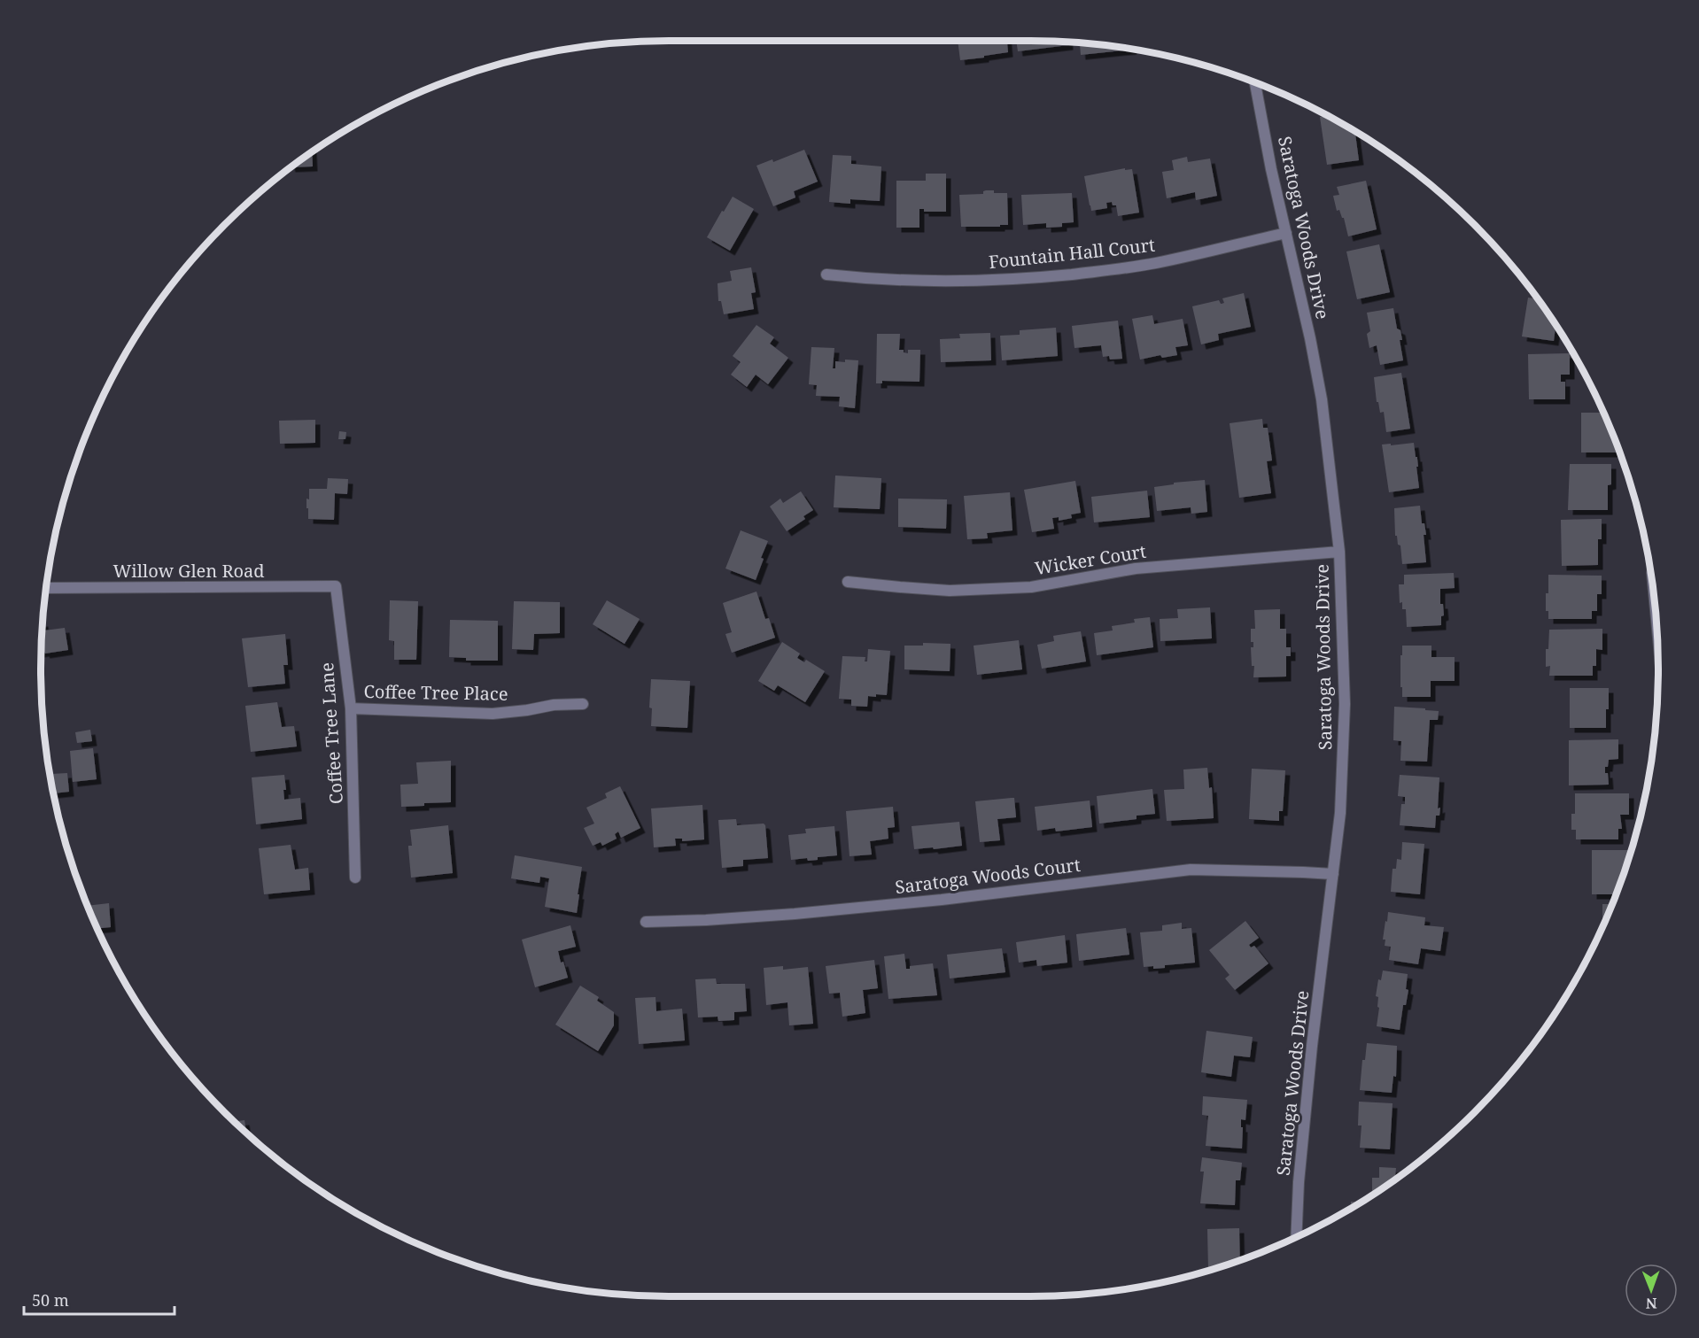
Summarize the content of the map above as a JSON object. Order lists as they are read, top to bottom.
{
  "streets": {
    "street": [
      "Saratoga Woods Drive",
      "Fountain Hall Court",
      "Wicker Court",
      "Willow Glen Road",
      "Coffee Tree Place",
      "Coffee Tree Lane",
      "Saratoga Woods Court"
    ]
  },
  "crossings": [
    ["Saratoga Woods Drive", "Fountain Hall Court"],
    ["Saratoga Woods Drive", "Wicker Court"],
    ["Saratoga Woods Drive", "Saratoga Woods Court"],
    ["Willow Glen Road", "Coffee Tree Lane"],
    ["Coffee Tree Place", "Coffee Tree Lane"]
  ],
  "scale_bar": "50 m",
  "north": "bottom"
}
